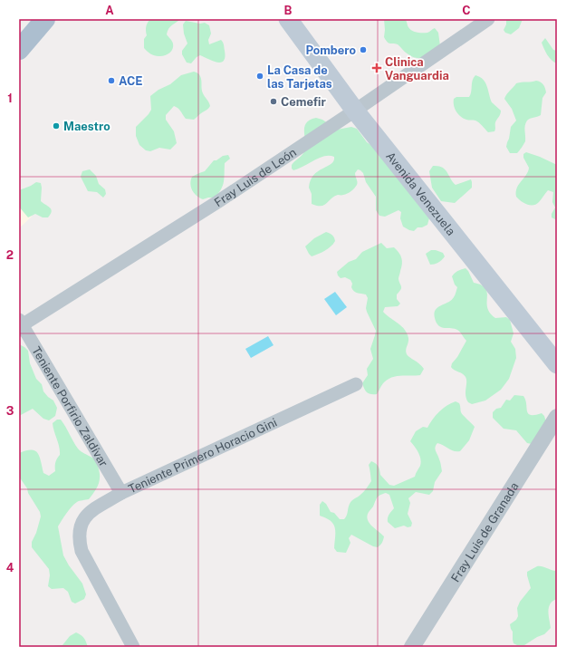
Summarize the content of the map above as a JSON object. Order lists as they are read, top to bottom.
{
  "streets": {
    "main road": ["Avenida Venezuela"],
    "street": [
      "Fray Luis de León",
      "Teniente Porfirio Zaldívar",
      "Teniente Primero Horacio Gini",
      "Fray Luis de Granada"
    ]
  },
  "crossings": [
    ["Fray Luis de León", "Avenida Venezuela"],
    ["Fray Luis de León", "Teniente Porfirio Zaldívar"],
    ["Teniente Porfirio Zaldívar", "Teniente Primero Horacio Gini"]
  ],
  "places": {
    "other": [
      "Pombero",
      "La Casa de las Tarjetas",
      "ACE",
      "Cemefir",
      "Maestro"
    ],
    "health": ["Clinica Vanguardia"]
  },
  "grid": {
    "columns": ["A", "B", "C"],
    "rows": [
      "1",
      "2",
      "3",
      "4"
    ]
  }
}
